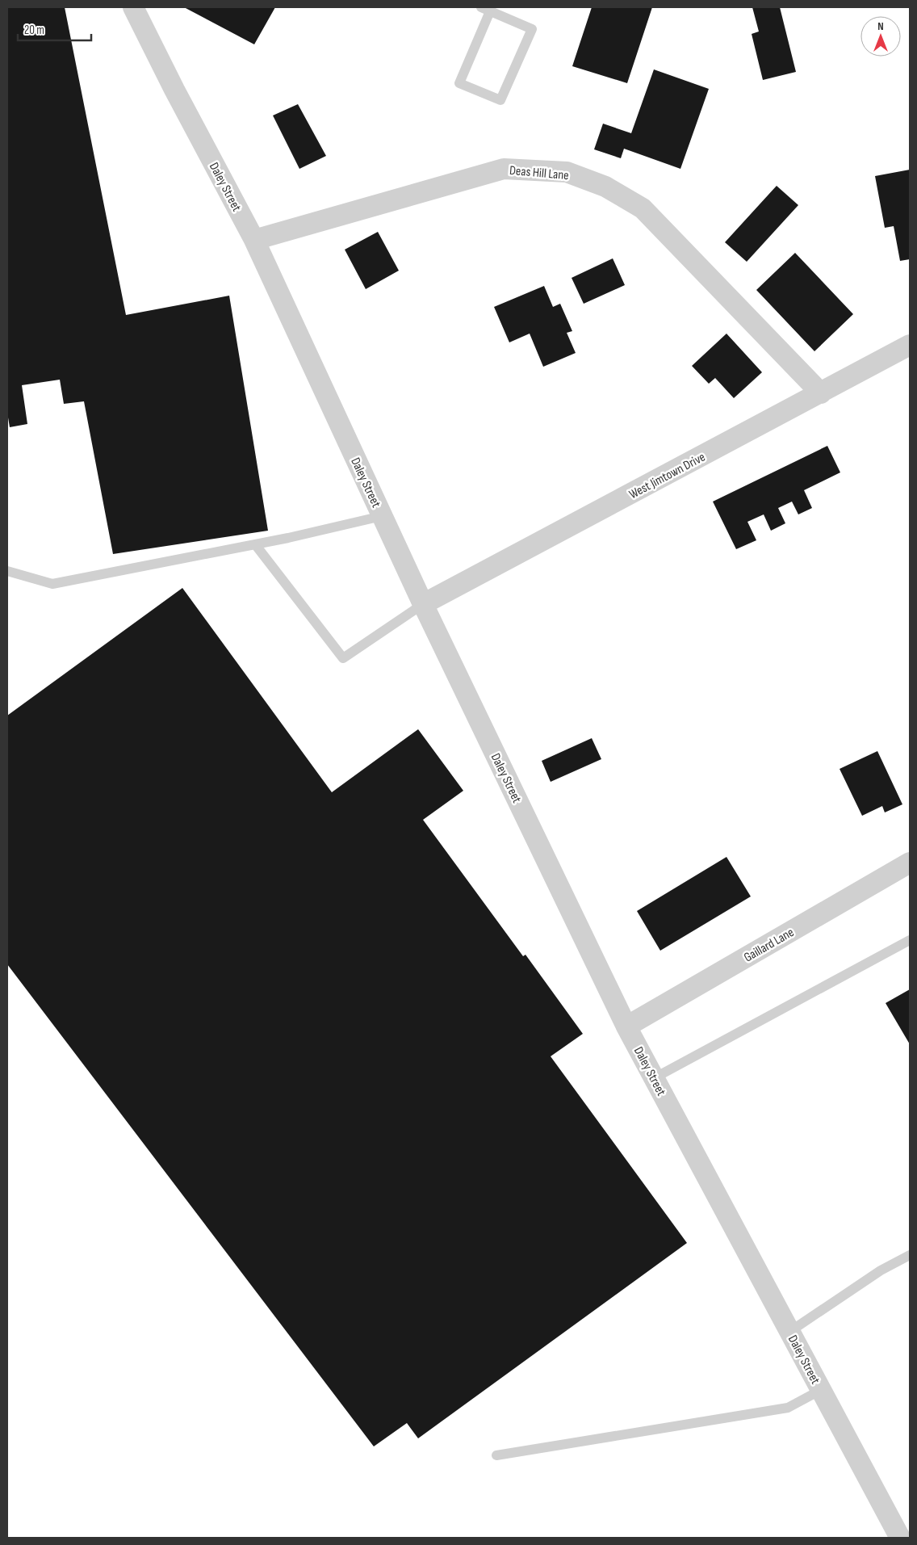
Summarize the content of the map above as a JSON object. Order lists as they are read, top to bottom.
{
  "streets": {
    "street": [
      "Deas Hill Lane",
      "Daley Street",
      "West Jimtown Drive",
      "Gaillard Lane"
    ]
  },
  "crossings": [
    ["Deas Hill Lane", "Daley Street"],
    ["Deas Hill Lane", "West Jimtown Drive"],
    ["Daley Street", "West Jimtown Drive"],
    ["Daley Street", "Gaillard Lane"]
  ],
  "scale_bar": "20 m",
  "north": "top"
}
